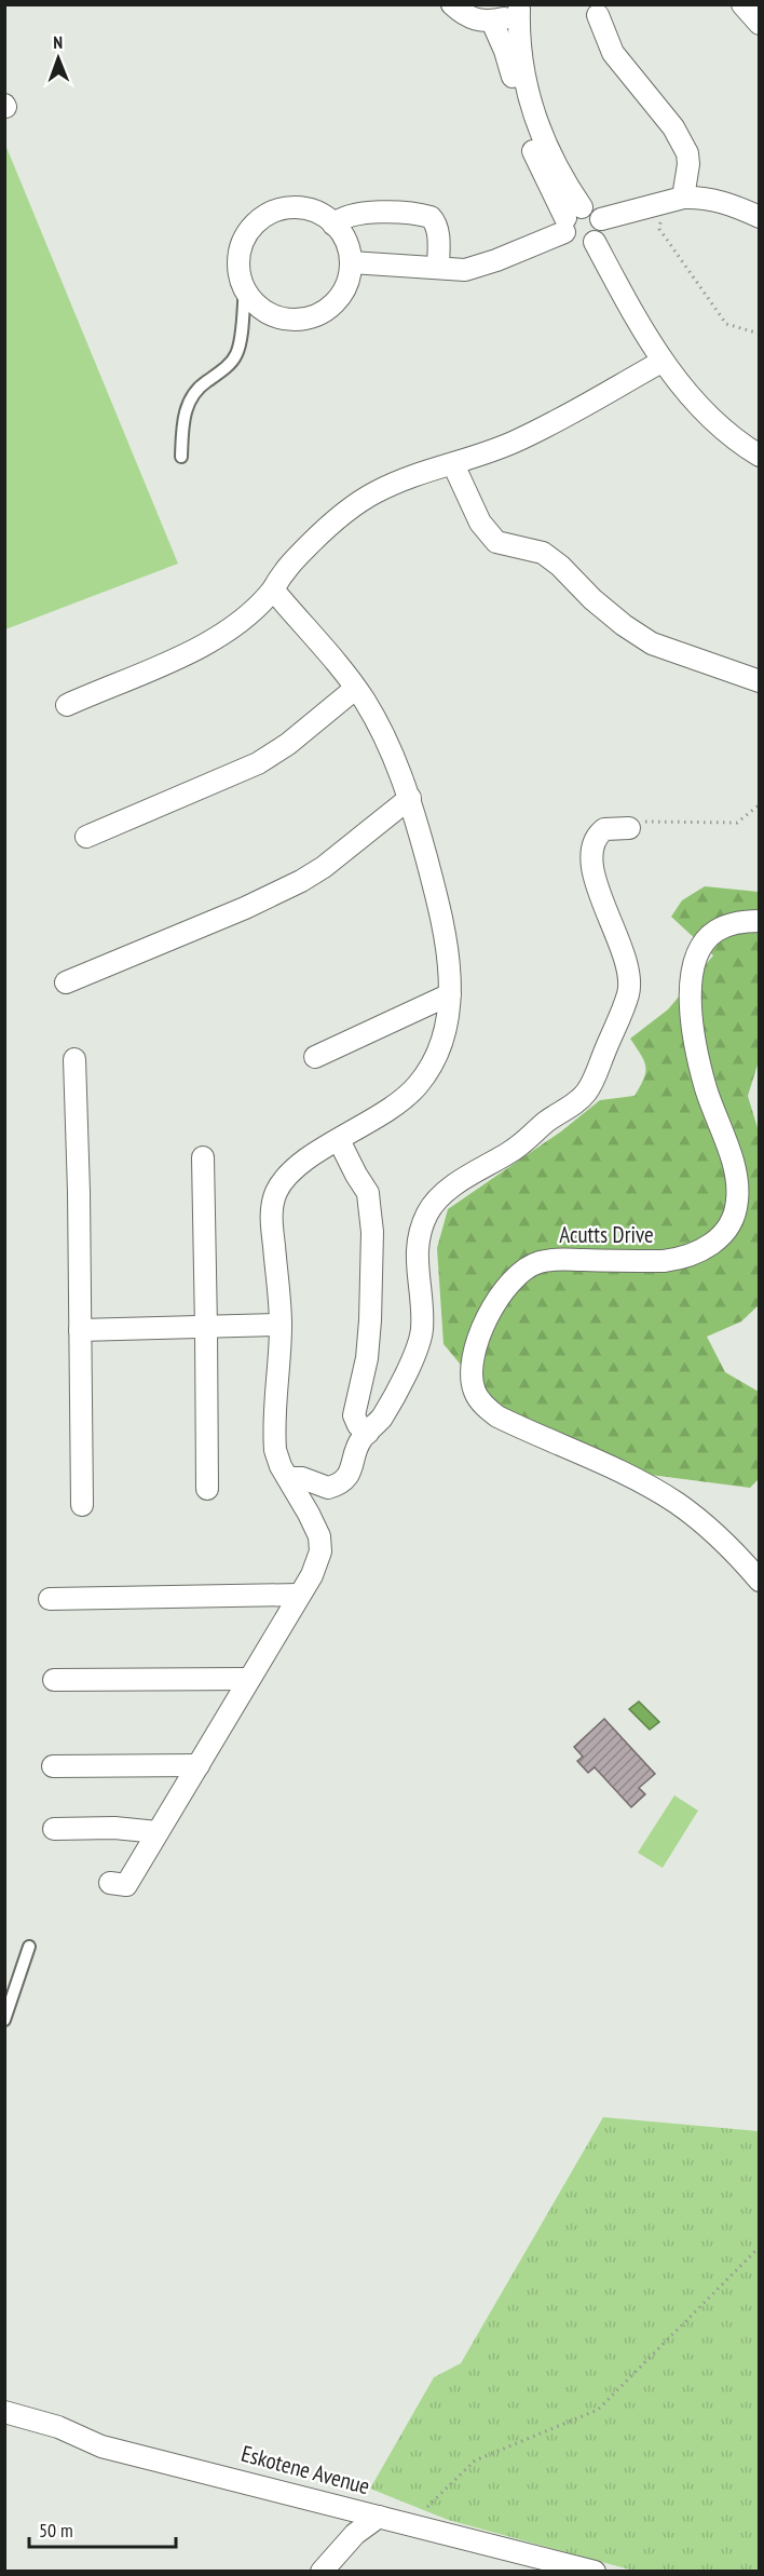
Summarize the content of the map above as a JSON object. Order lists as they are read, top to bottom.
{
  "streets": {
    "street": ["Acutts Drive", "Eskotene Avenue"]
  },
  "scale_bar": "50 m",
  "north": "top"
}
